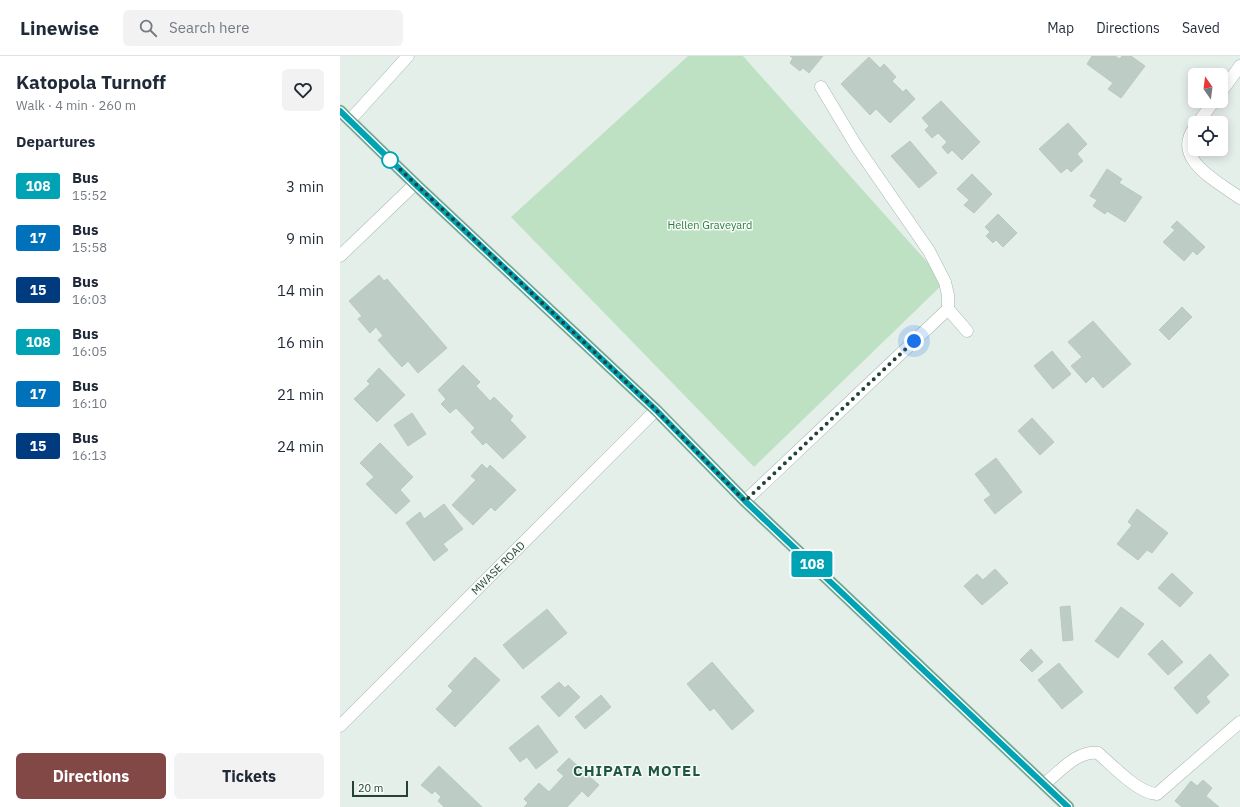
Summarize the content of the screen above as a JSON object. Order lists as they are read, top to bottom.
{
  "streets": {
    "street": ["MWASE ROAD"]
  },
  "districts": ["CHIPATA MOTEL"],
  "parks": ["Hellen Graveyard"],
  "lines": ["bus line 108"],
  "scale_bar": "20 m",
  "north": "top",
  "page": {
    "header": "Linewise",
    "search": "Search here",
    "nav": ["Map", "Directions", "Saved"],
    "heading": [
      ["Katopola Turnoff", "Walk · 4 min · 260 m"],
      "Departures"
    ],
    "on_map": "108",
    "list": [
      {
        "mark": "108",
        "name": "Bus",
        "note": "15:52",
        "value": "3 min"
      },
      {
        "mark": "17",
        "name": "Bus",
        "note": "15:58",
        "value": "9 min"
      },
      {
        "mark": "15",
        "name": "Bus",
        "note": "16:03",
        "value": "14 min"
      },
      {
        "mark": "108",
        "name": "Bus",
        "note": "16:05",
        "value": "16 min"
      },
      {
        "mark": "17",
        "name": "Bus",
        "note": "16:10",
        "value": "21 min"
      },
      {
        "mark": "15",
        "name": "Bus",
        "note": "16:13",
        "value": "24 min"
      }
    ],
    "buttons": ["Directions", "Tickets"],
    "scale": "20 m"
  }
}
